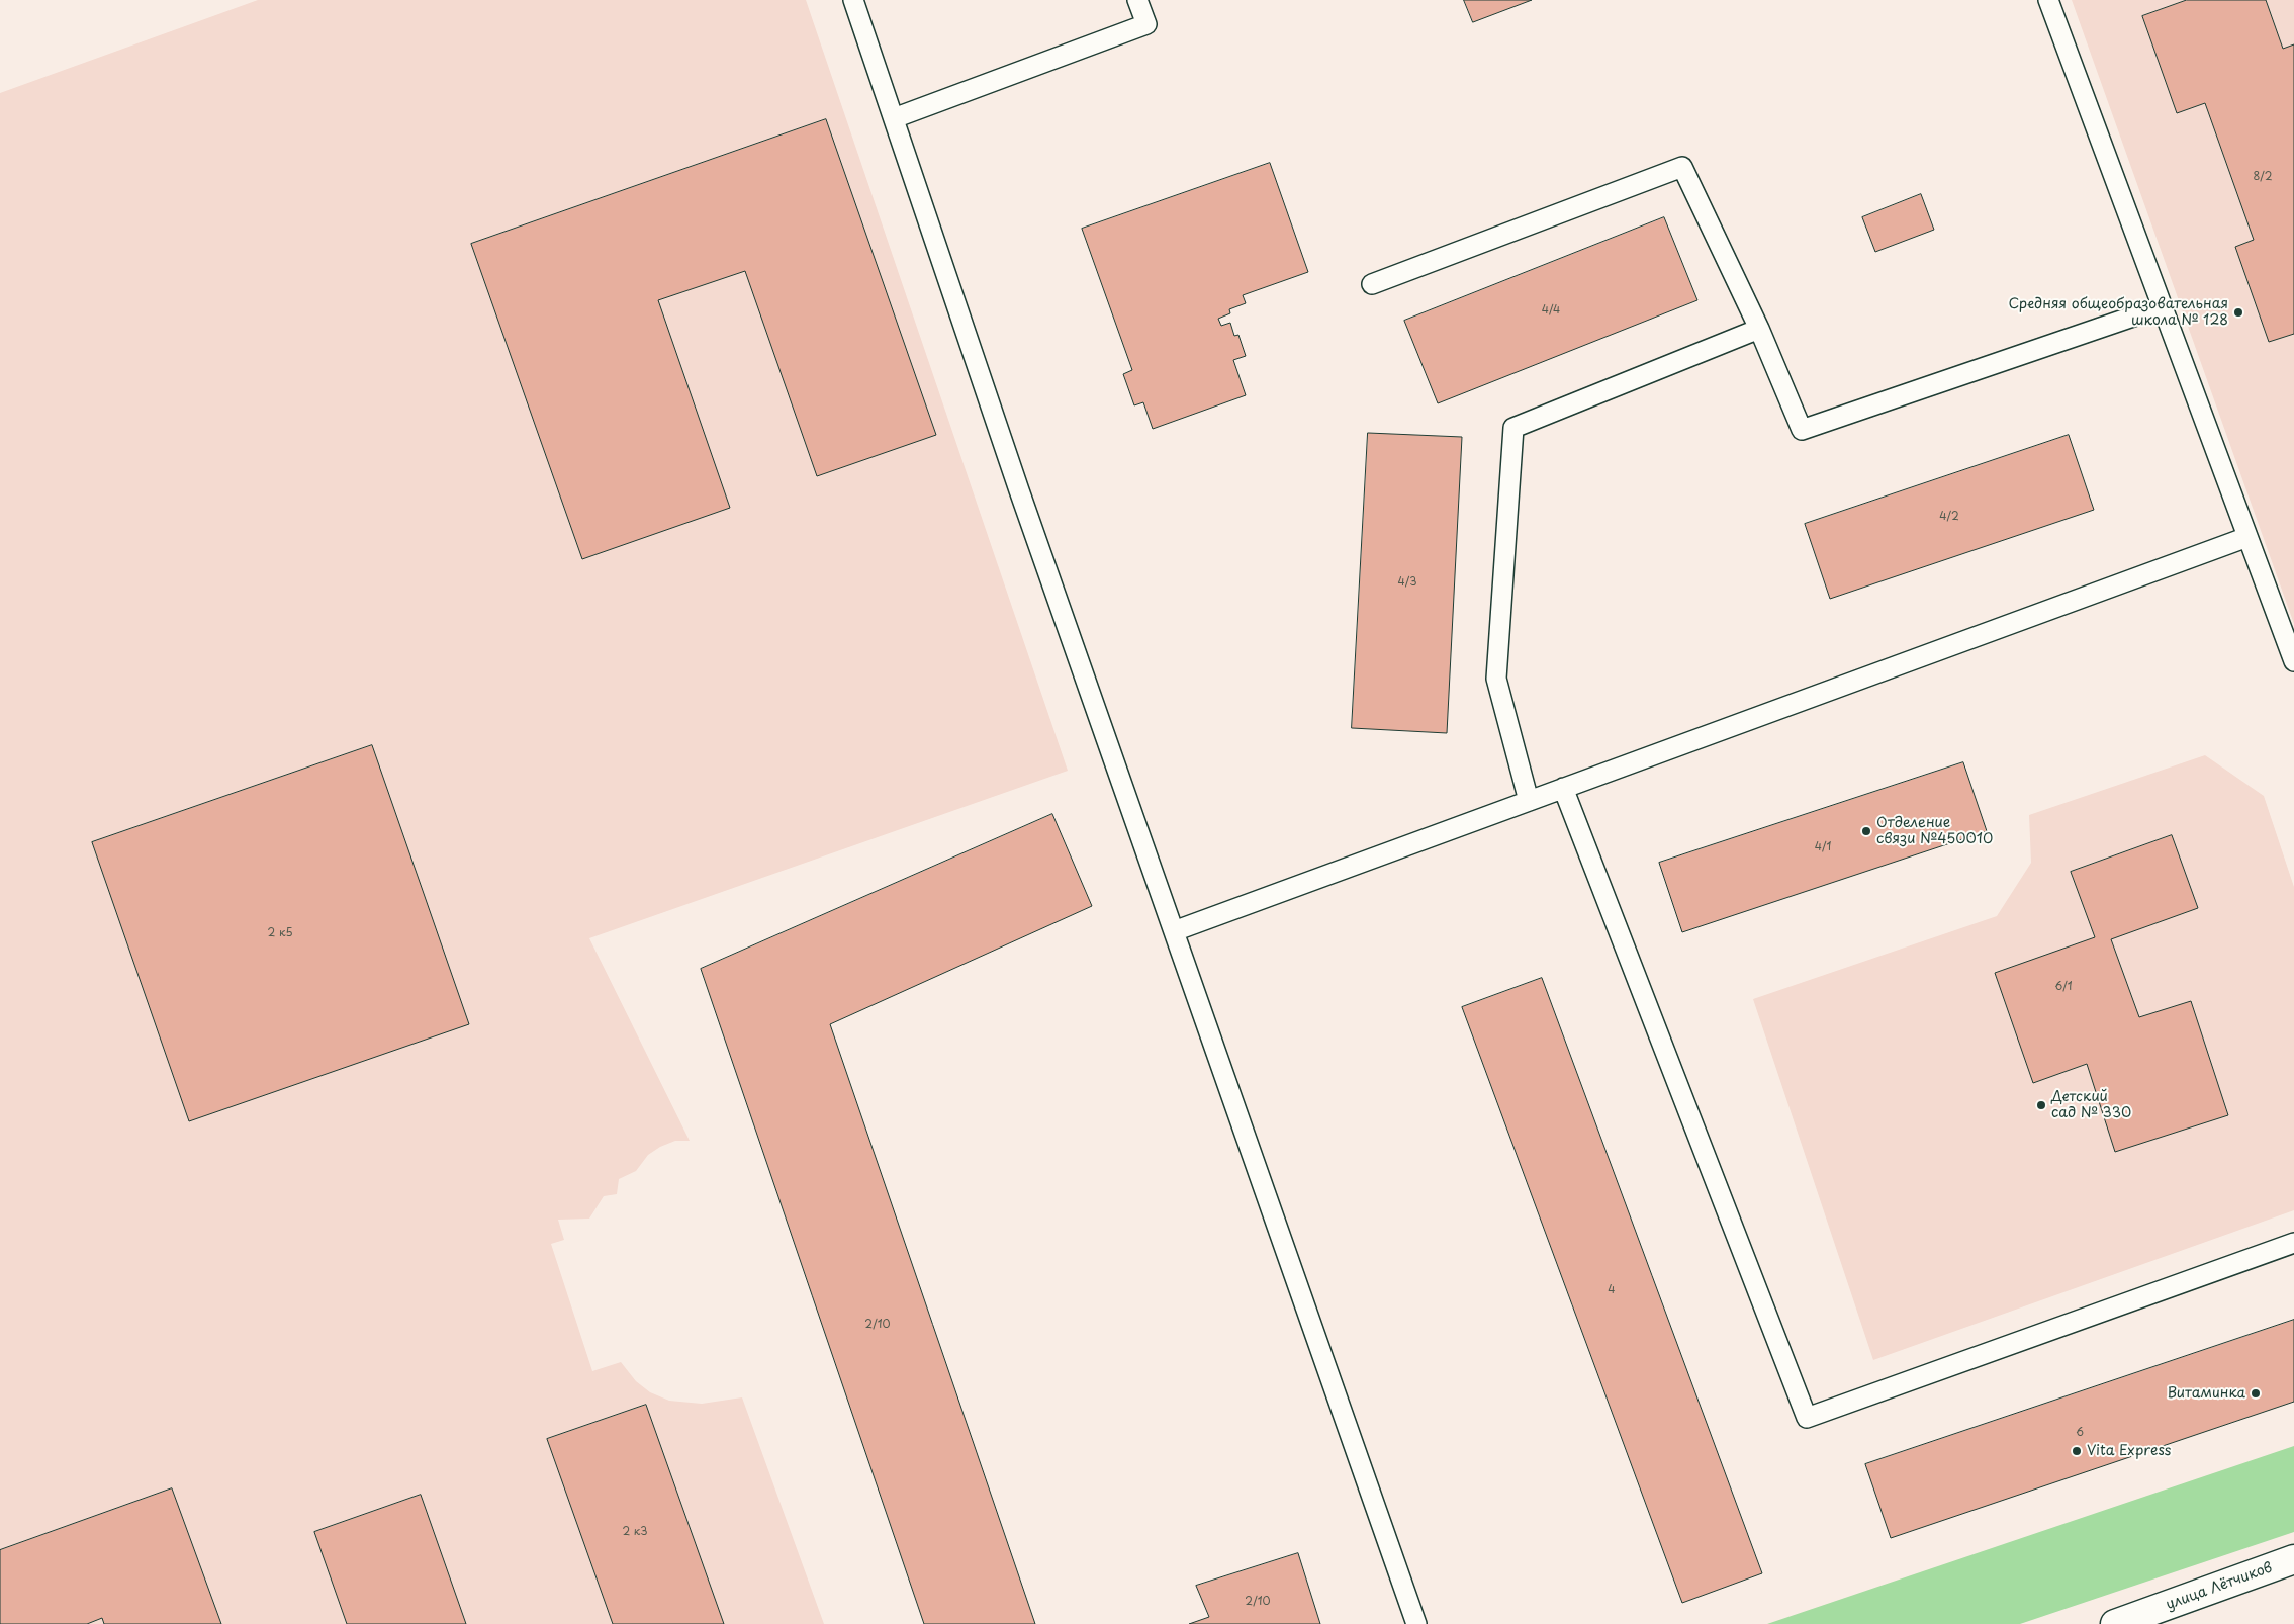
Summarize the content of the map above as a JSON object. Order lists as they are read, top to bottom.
{
  "streets": {
    "street": ["улица Лётчиков"]
  },
  "places": [
    "Средняя общеобразовательная школа № 128",
    "Отделение связи №450010",
    "Детский сад № 330",
    "Витаминка",
    "Vita Express"
  ],
  "house_numbers": [
    "8/2",
    "4/4",
    "4/2",
    "4/3",
    "4/1",
    "2 к5",
    "6/1",
    "4",
    "2/10",
    "6",
    "2 к3",
    "2/10"
  ]
}
